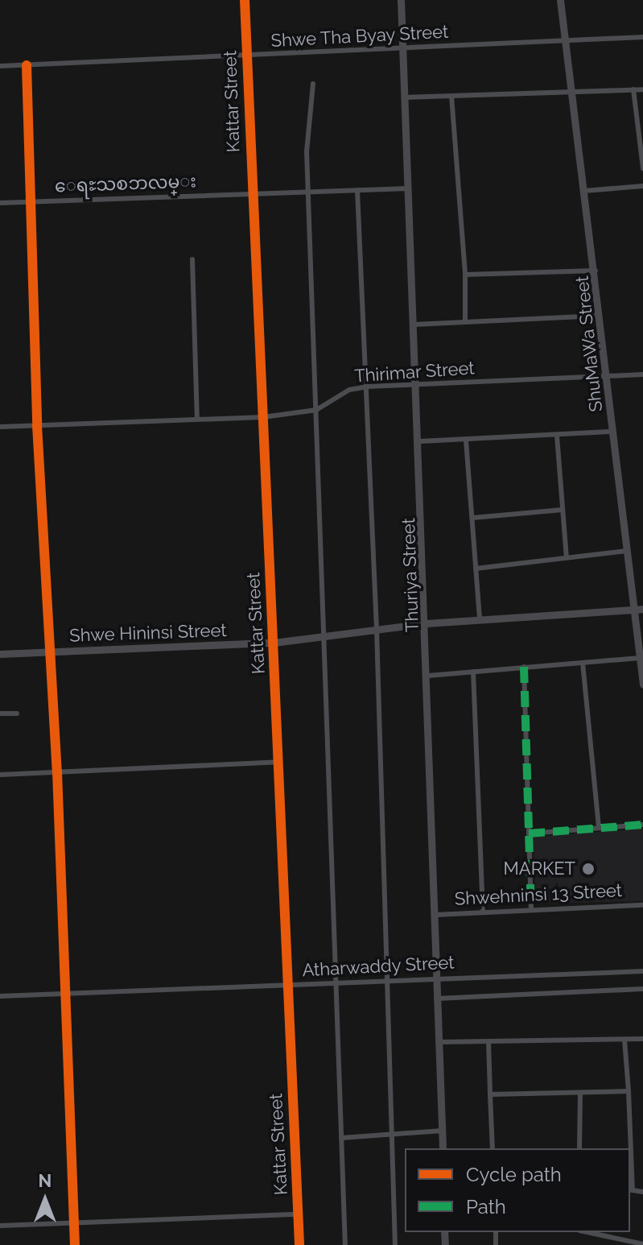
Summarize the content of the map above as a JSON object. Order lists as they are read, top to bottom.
{
  "streets": {
    "street": [
      "Shwe Tha Byay Street",
      "Kattar Street",
      "ေရႊသစၥာလမ္း",
      "ShuMaWa Street",
      "Thirimar Street",
      "Thuriya Street",
      "Shwe Hininsi Street",
      "Shwehninsi 13 Street",
      "Atharwaddy Street"
    ]
  },
  "crossings": [
    ["Shwe Tha Byay Street", "Kattar Street"],
    ["Shwe Tha Byay Street", "ShuMaWa Street"],
    ["Shwe Tha Byay Street", "Thuriya Street"],
    ["Kattar Street", "ေရႊသစၥာလမ္း"],
    ["Kattar Street", "Thirimar Street"],
    ["Kattar Street", "Shwe Hininsi Street"],
    ["Kattar Street", "Atharwaddy Street"],
    ["ေရႊသစၥာလမ္း", "Thuriya Street"],
    ["ShuMaWa Street", "Thirimar Street"],
    ["ShuMaWa Street", "Shwe Hininsi Street"],
    ["Thirimar Street", "Thuriya Street"],
    ["Thuriya Street", "Shwe Hininsi Street"],
    ["Thuriya Street", "Shwehninsi 13 Street"],
    ["Thuriya Street", "Atharwaddy Street"]
  ],
  "places": ["MARKET"],
  "legend": ["Cycle path", "Path"],
  "north": "top"
}
